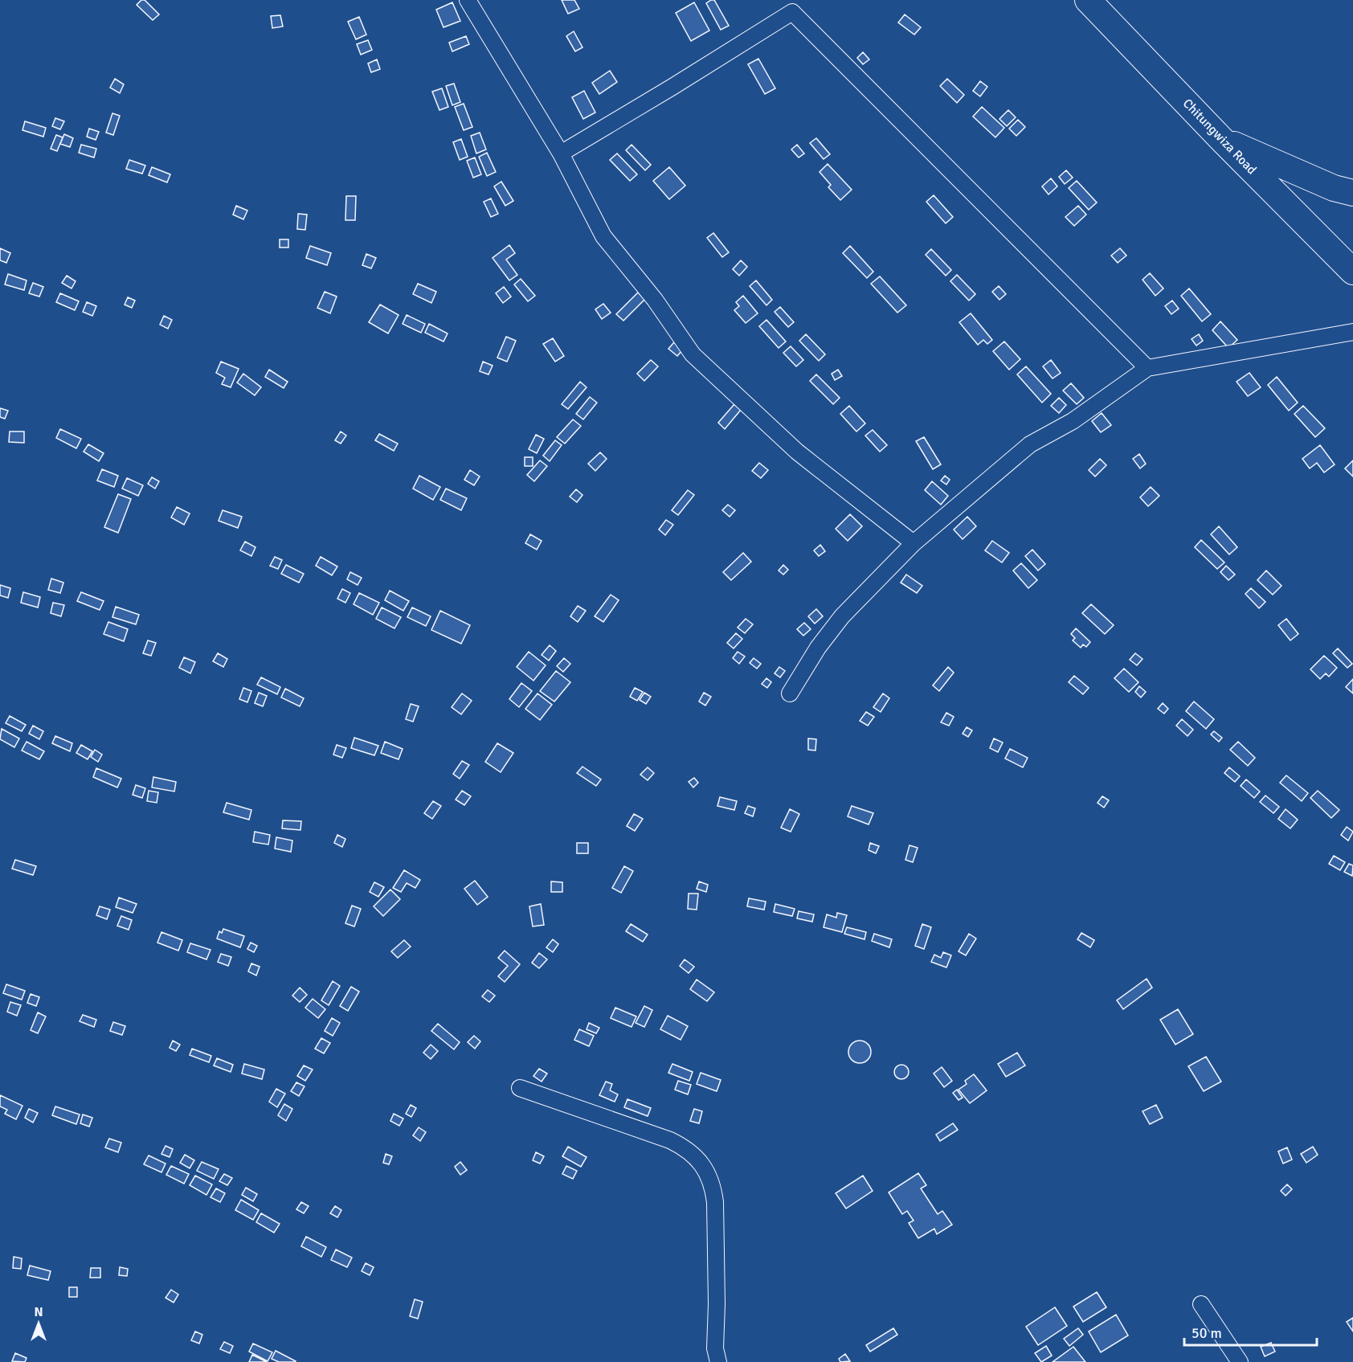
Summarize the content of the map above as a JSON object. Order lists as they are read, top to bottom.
{
  "streets": {
    "main road": ["Chitungwiza Road"]
  },
  "scale_bar": "50 m",
  "north": "top"
}
